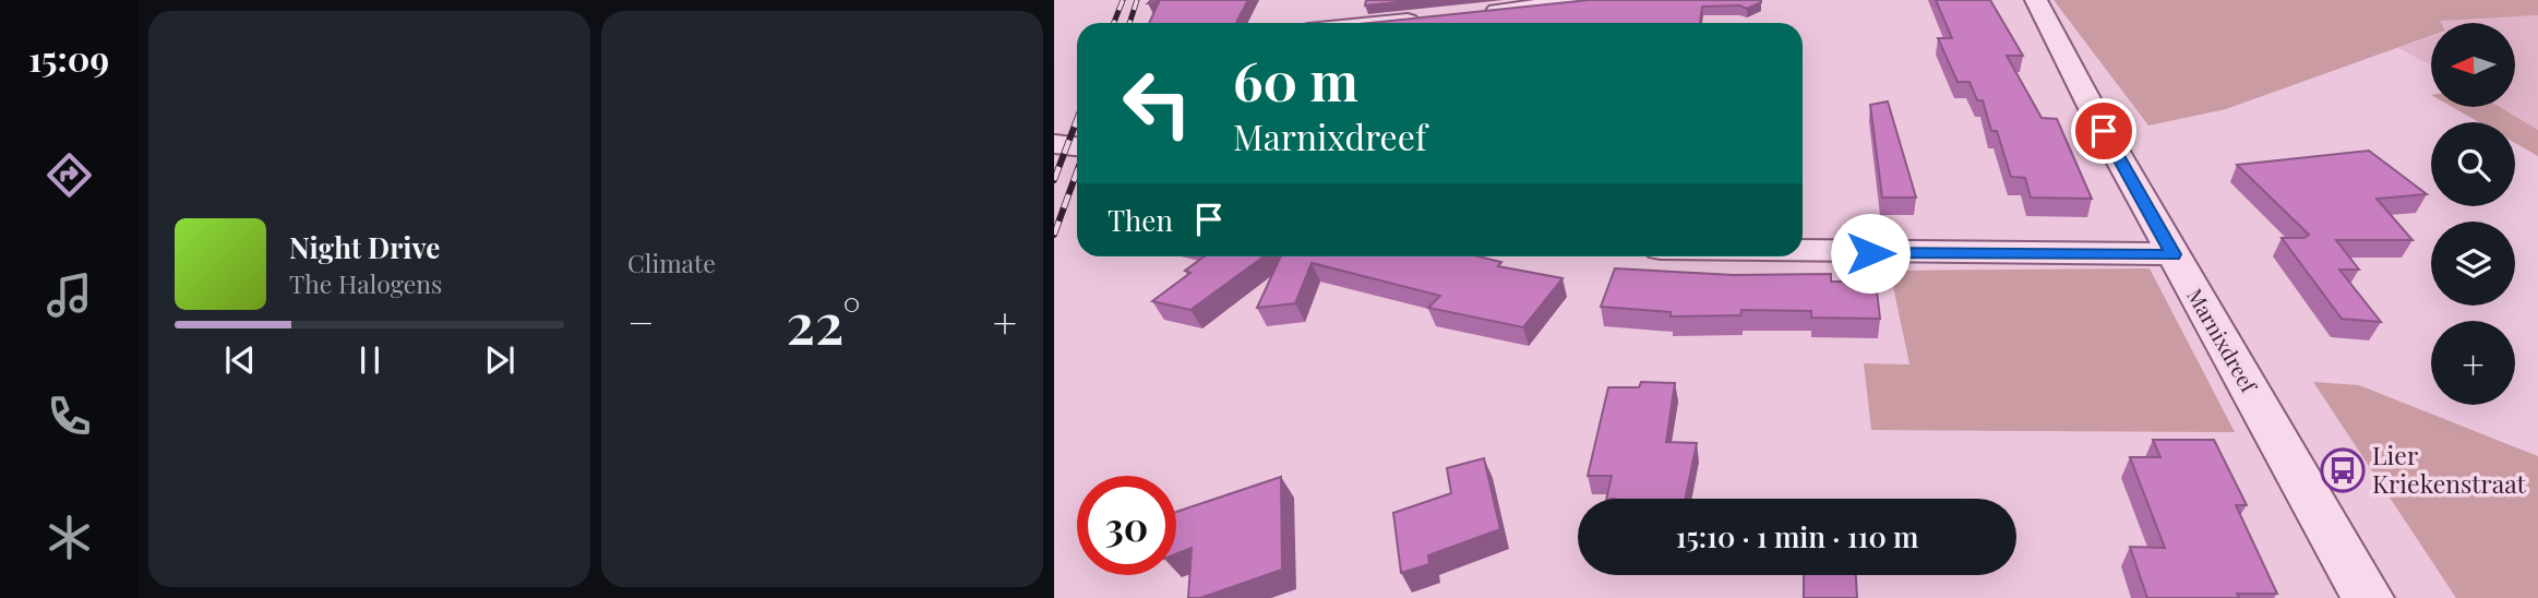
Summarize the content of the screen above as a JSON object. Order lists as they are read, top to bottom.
{
  "streets": {
    "street": ["Marnixdreef"]
  },
  "places": {
    "bus stop": ["Lier Kriekenstraat"]
  },
  "north": "left",
  "page": {
    "tabs": "15:09",
    "tile": "Climate",
    "map_buttons": "+",
    "turn": ["60 m", "Marnixdreef"],
    "then": "Then",
    "song": ["Night Drive", "The Halogens"],
    "heat": ["−", "22°", "+"],
    "limit": "30",
    "trip": "15:10 · 1 min · 110 m"
  }
}
